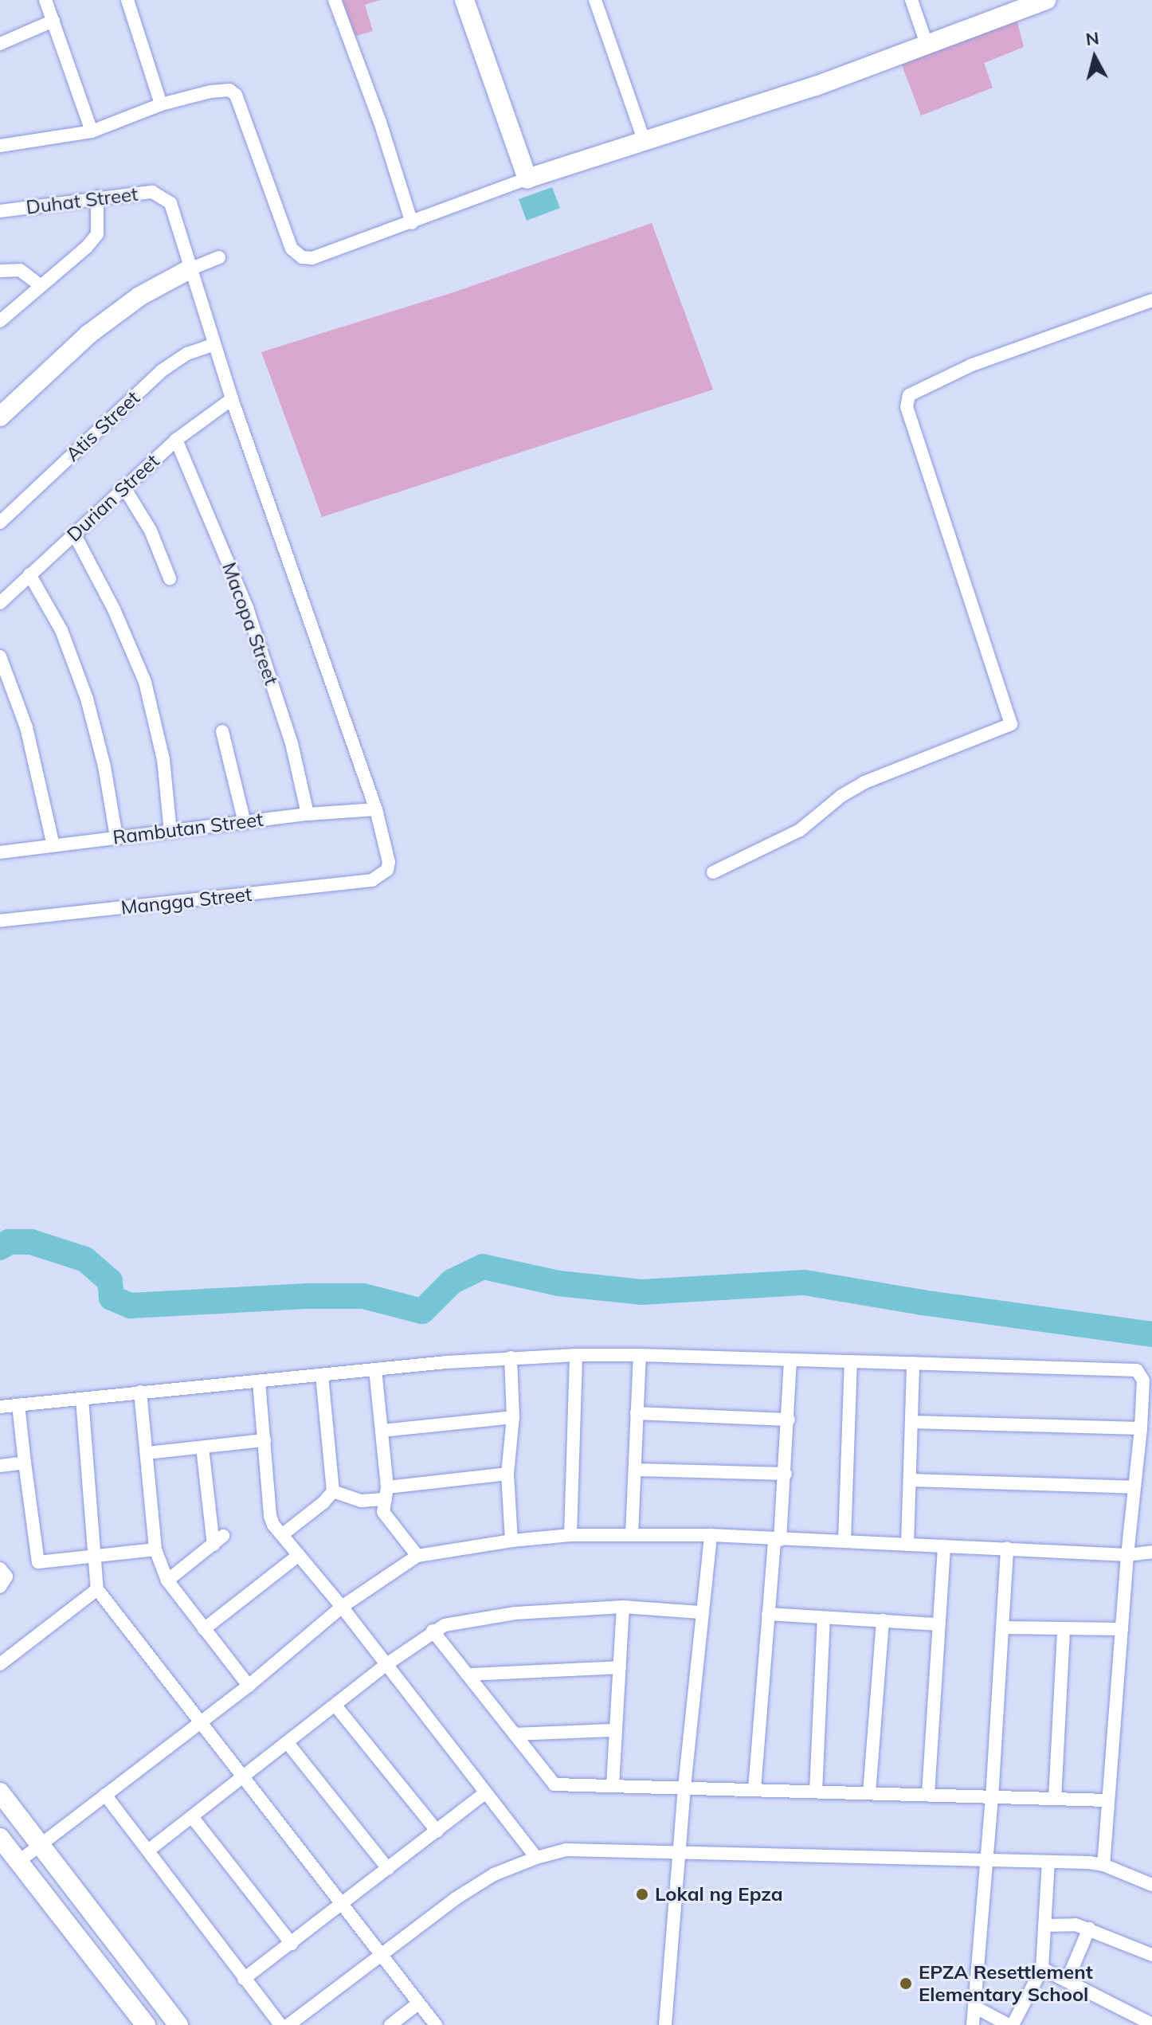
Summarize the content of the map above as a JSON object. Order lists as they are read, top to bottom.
{
  "streets": {
    "street": [
      "Duhat Street",
      "Atis Street",
      "Durian Street",
      "Macopa Street",
      "Rambutan Street",
      "Mangga Street"
    ]
  },
  "crossings": [
    ["Durian Street", "Macopa Street"],
    ["Macopa Street", "Rambutan Street"],
    ["Rambutan Street", "Mangga Street"]
  ],
  "places": ["Lokal ng Epza", "EPZA Resettlement Elementary School"],
  "north": "top"
}
